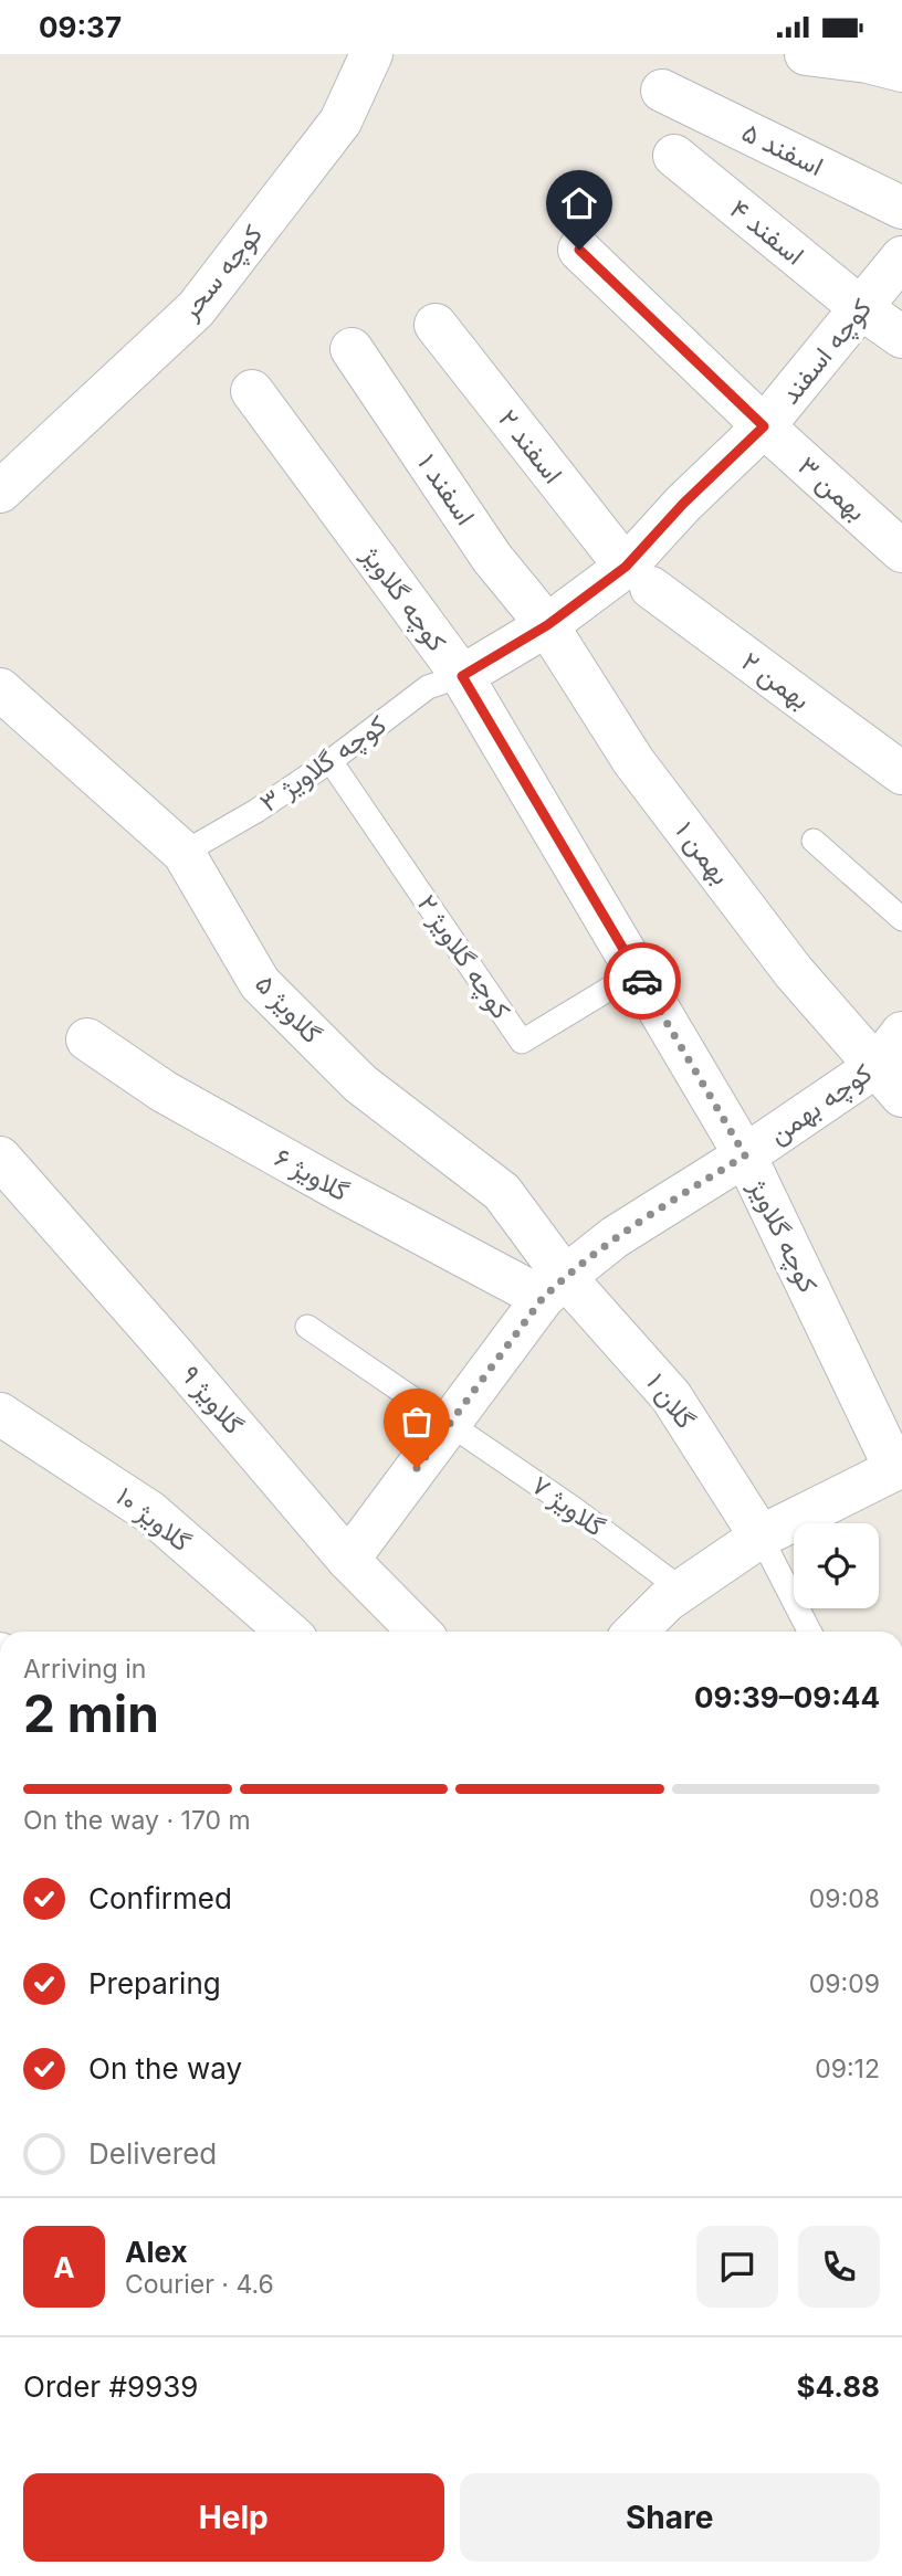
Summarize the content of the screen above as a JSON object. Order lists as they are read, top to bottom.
{
  "streets": {
    "street": [
      "اسفند ۵",
      "اسفند ۴",
      "کوچه سحر",
      "کوچه اسفند",
      "اسفند ۲",
      "بهمن ۳",
      "اسفند ۱",
      "کوچه گلاویژ",
      "بهمن ۲",
      "بهمن ۱",
      "گلاویژ ۵",
      "کوچه بهمن",
      "گلاویژ ۶",
      "گلاویژ ۹",
      "گلان ۱",
      "گلاویژ ۱۰"
    ],
    "lane": ["کوچه گلاویژ ۳", "کوچه گلاویژ ۲", "گلاویژ ۷"]
  },
  "crossings": [
    ["اسفند ۴", "کوچه اسفند"],
    ["کوچه اسفند", "اسفند ۲"],
    ["کوچه اسفند", "بهمن ۳"],
    ["کوچه اسفند", "اسفند ۱"],
    ["کوچه اسفند", "کوچه گلاویژ"],
    ["کوچه اسفند", "بهمن ۲"],
    ["کوچه اسفند", "کوچه گلاویژ ۳"],
    ["کوچه اسفند", "بهمن ۱"],
    ["اسفند ۲", "بهمن ۲"],
    ["اسفند ۱", "بهمن ۱"],
    ["کوچه گلاویژ", "کوچه گلاویژ ۳"],
    ["کوچه گلاویژ", "کوچه گلاویژ ۲"],
    ["کوچه گلاویژ", "کوچه بهمن"],
    ["کوچه گلاویژ ۳", "کوچه گلاویژ ۲"],
    ["کوچه گلاویژ ۳", "گلاویژ ۵"],
    ["بهمن ۱", "کوچه بهمن"],
    ["گلاویژ ۵", "کوچه بهمن"],
    ["گلاویژ ۵", "گلاویژ ۶"],
    ["گلاویژ ۵", "گلان ۱"],
    ["کوچه بهمن", "گلاویژ ۶"],
    ["کوچه بهمن", "گلاویژ ۹"],
    ["کوچه بهمن", "گلان ۱"],
    ["کوچه بهمن", "گلاویژ ۷"],
    ["گلاویژ ۶", "گلان ۱"]
  ],
  "page": {
    "status": "09:37",
    "heading": ["2 min", "Arriving in", "09:39–09:44"],
    "panel": [
      "Alex",
      "Courier · 4.6",
      "Order #9939",
      "$4.88"
    ],
    "bar": "On the way · 170 m",
    "list": [
      ["Confirmed", "09:08"],
      ["Preparing", "09:09"],
      ["On the way", "09:12"],
      "Delivered"
    ],
    "round": "A",
    "buttons": ["Help", "Share"]
  }
}
